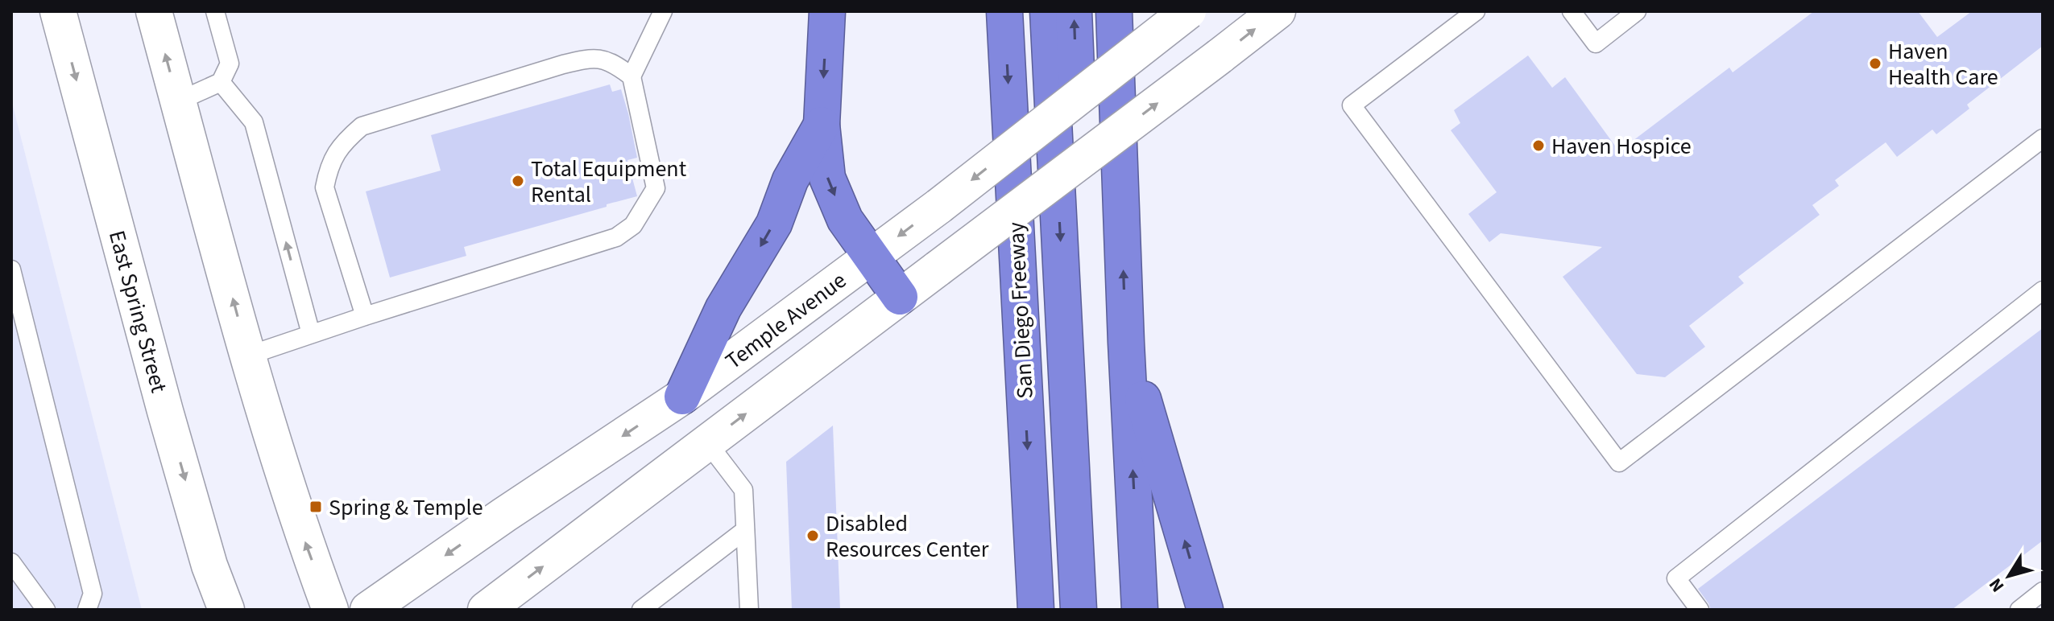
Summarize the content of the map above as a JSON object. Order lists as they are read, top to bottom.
{
  "streets": {
    "highway": ["San Diego Freeway"],
    "main road": ["East Spring Street", "Temple Avenue"]
  },
  "places": {
    "other": [
      "Haven Health Care",
      "Haven Hospice",
      "Total Equipment Rental",
      "Disabled Resources Center"
    ],
    "transit": ["Spring & Temple"]
  },
  "north": "bottom left"
}
